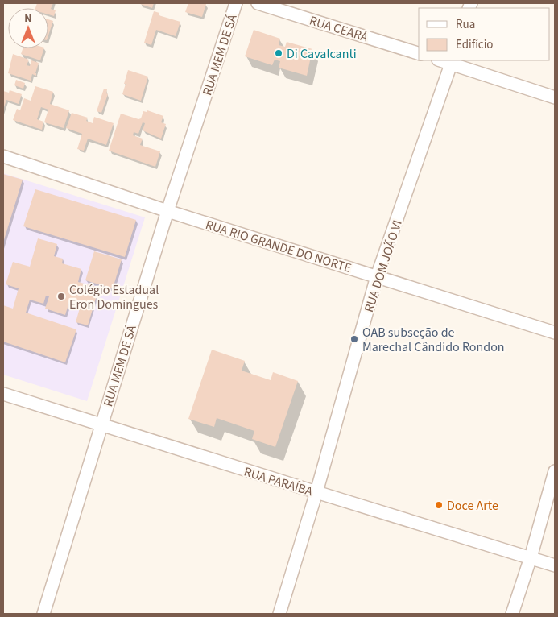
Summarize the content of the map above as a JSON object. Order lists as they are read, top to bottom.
{
  "streets": {
    "street": [
      "RUA CEARÁ",
      "RUA MEM DE SÁ",
      "RUA RIO GRANDE DO NORTE",
      "RUA DOM JOÃO VI",
      "RUA PARAÍBA"
    ]
  },
  "crossings": [
    ["RUA MEM DE SÁ", "RUA RIO GRANDE DO NORTE"],
    ["RUA MEM DE SÁ", "RUA PARAÍBA"],
    ["RUA RIO GRANDE DO NORTE", "RUA DOM JOÃO VI"],
    ["RUA DOM JOÃO VI", "RUA PARAÍBA"]
  ],
  "places": [
    "Di Cavalcanti",
    "Colégio Estadual Eron Domingues",
    "OAB subseção de Marechal Cândido Rondon",
    "Doce Arte"
  ],
  "legend": ["Rua", "Edifício"],
  "north": "top"
}
